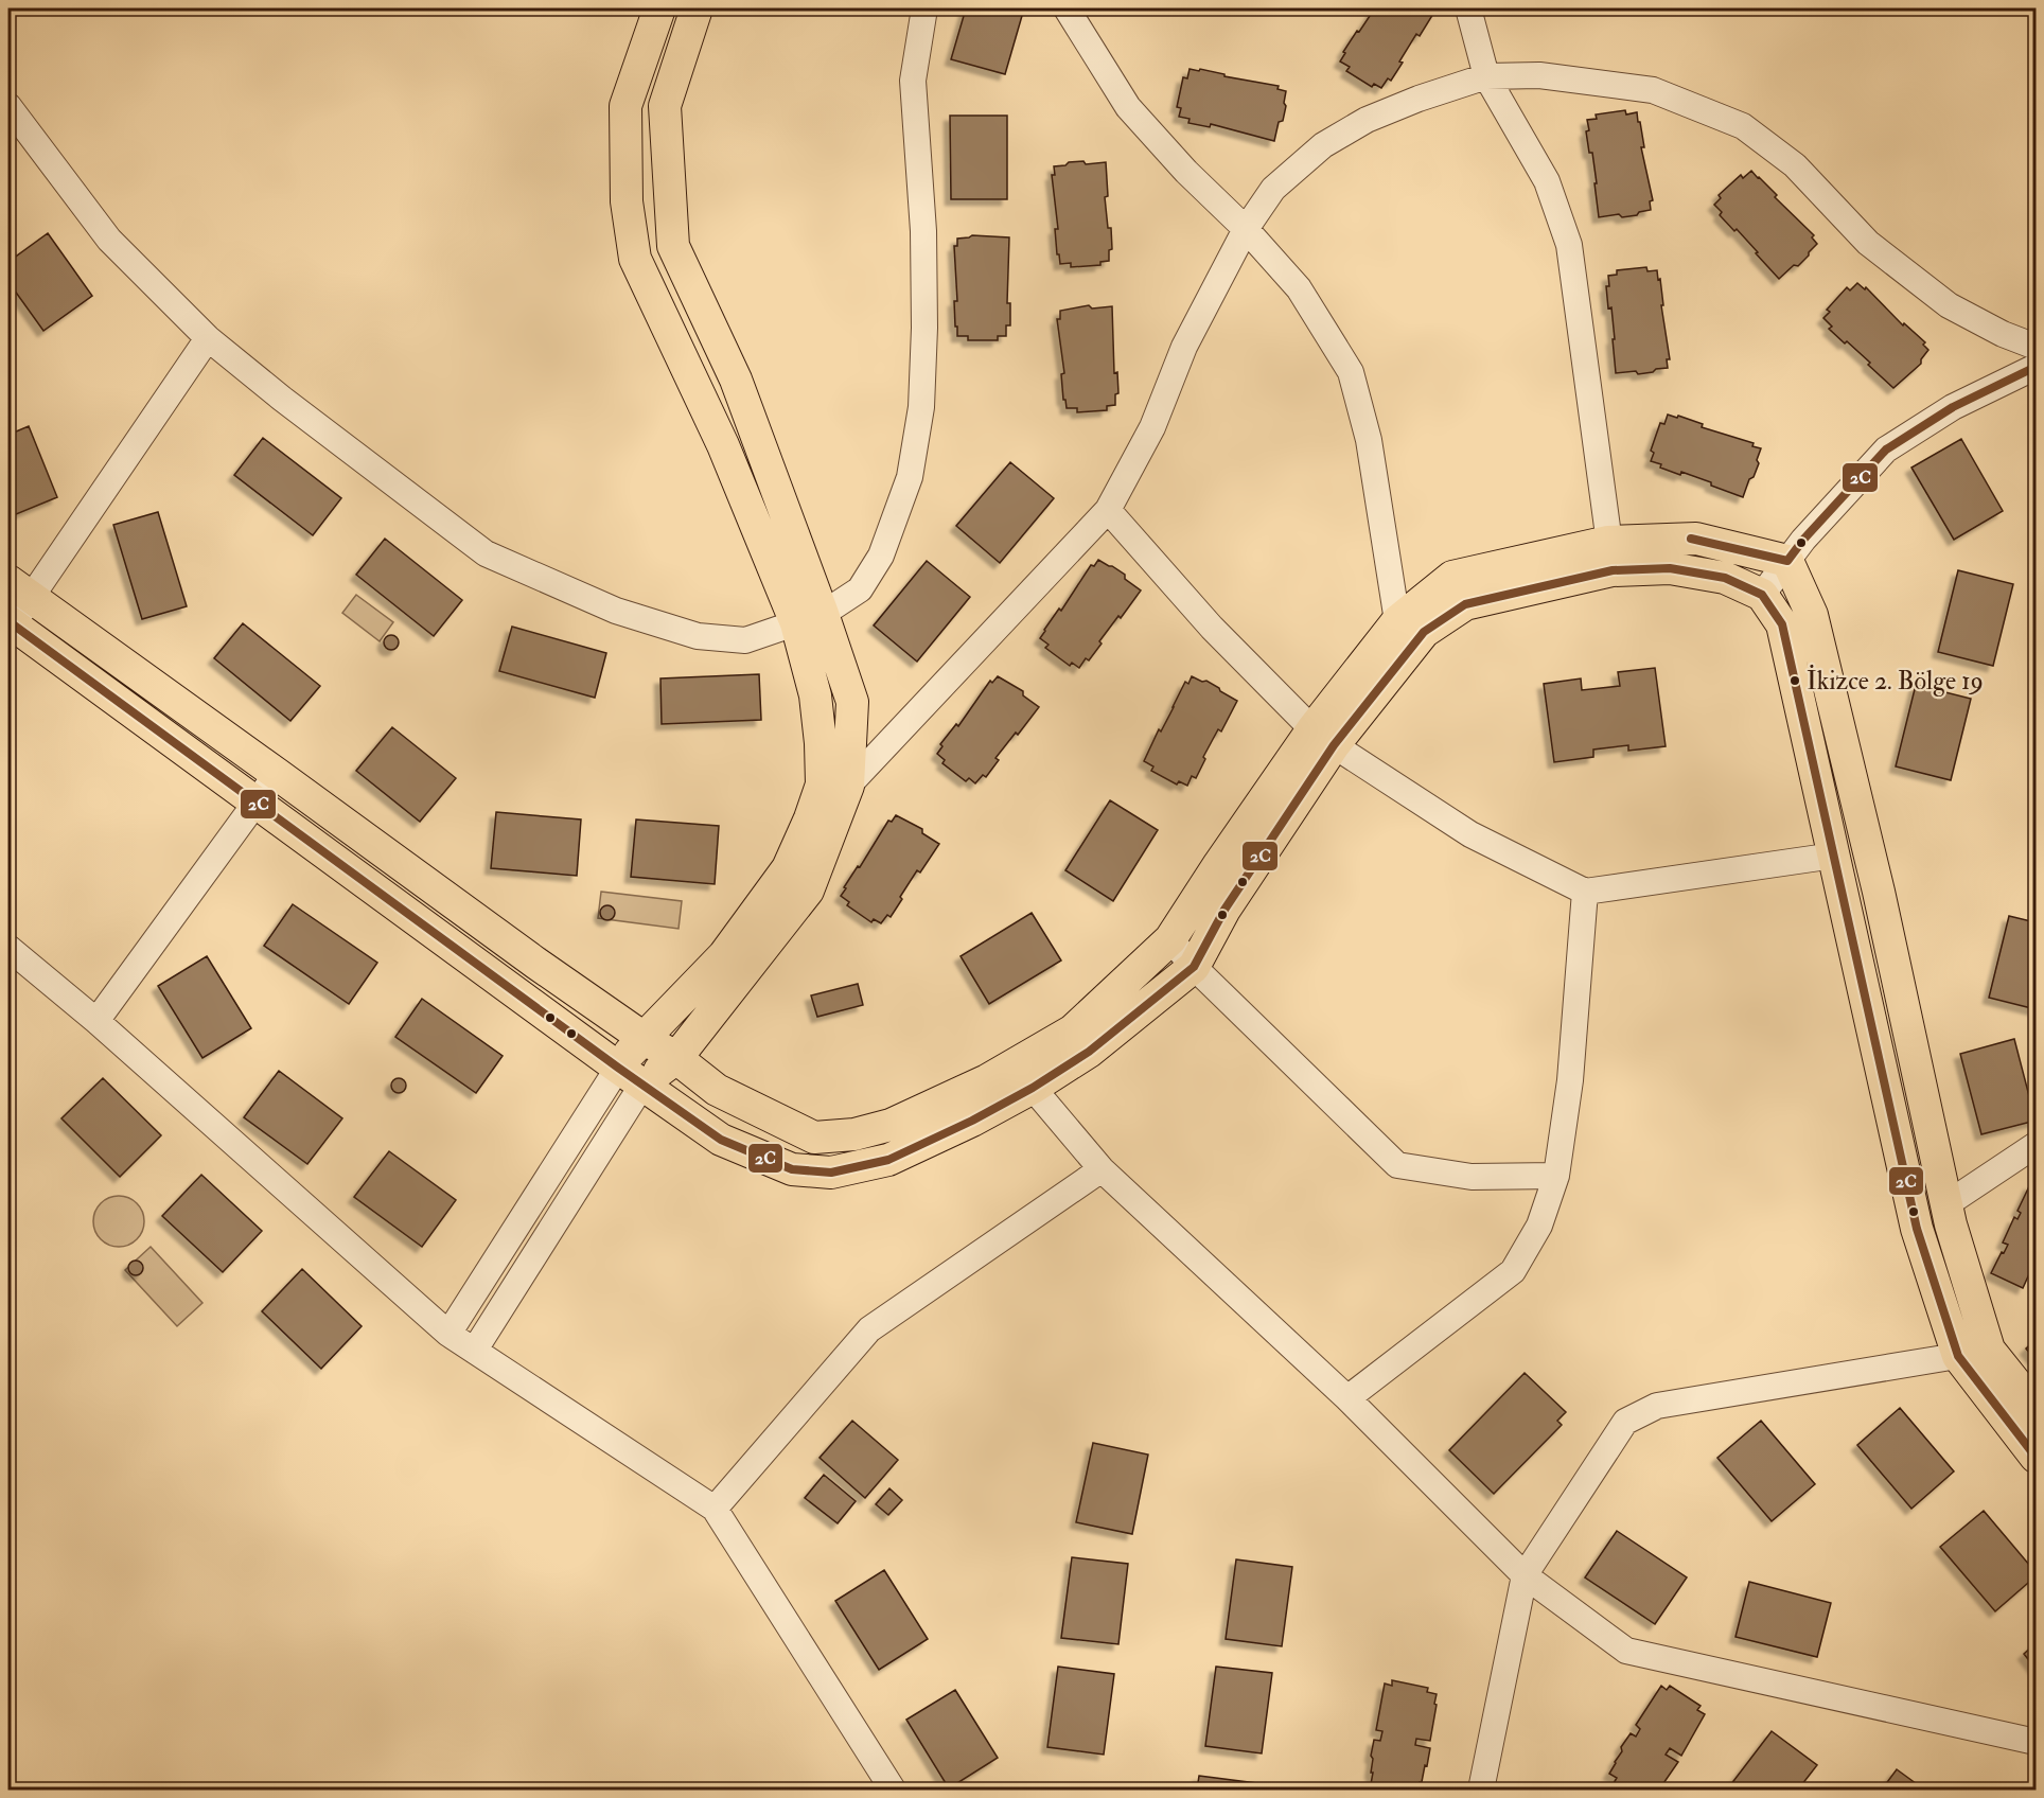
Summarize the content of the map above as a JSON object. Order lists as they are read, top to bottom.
{
  "places": ["İkizce 2. Bölge 19"],
  "lines": ["transit line 2C"]
}
